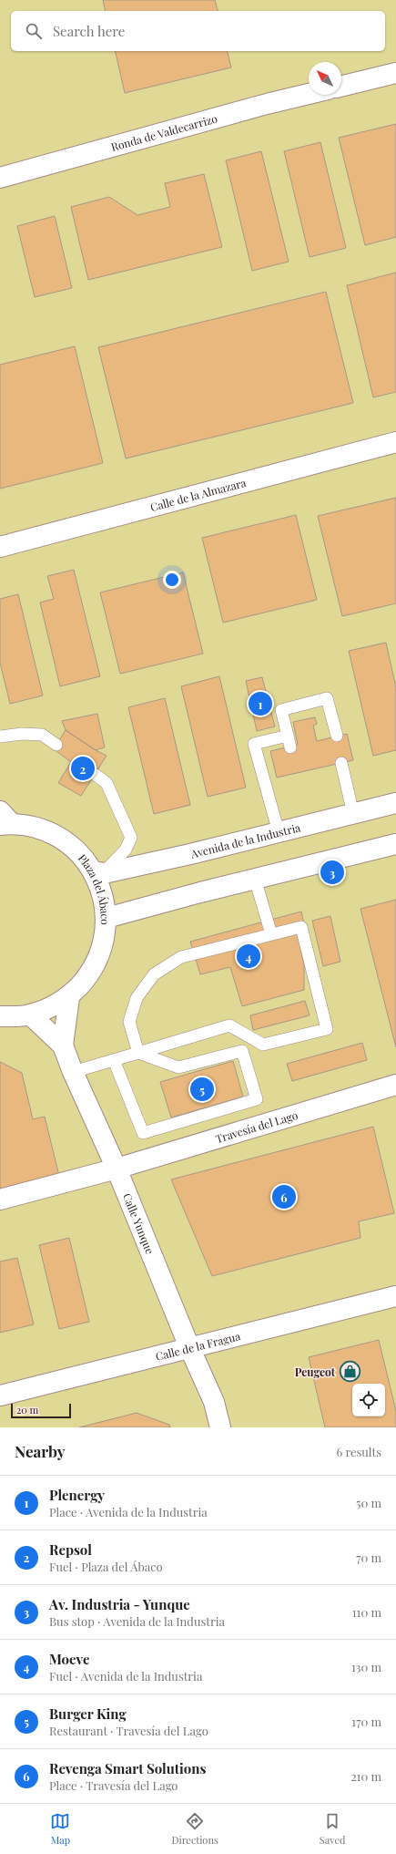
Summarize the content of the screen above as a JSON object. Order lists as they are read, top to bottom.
{
  "streets": {
    "street": [
      "Ronda de Valdecarrizo",
      "Calle de la Almazara",
      "Avenida de la Industria",
      "Plaza del Ábaco",
      "Travesía del Lago",
      "Calle Yunque",
      "Calle de la Fragua"
    ]
  },
  "crossings": [
    ["Avenida de la Industria", "Plaza del Ábaco"],
    ["Plaza del Ábaco", "Calle Yunque"],
    ["Travesía del Lago", "Calle Yunque"],
    ["Calle Yunque", "Calle de la Fragua"]
  ],
  "places": {
    "shop": ["Peugeot"]
  },
  "scale_bar": "20 m",
  "north": "top left",
  "page": {
    "search": "Search here",
    "pins": [
      "1",
      "2",
      "3",
      "4",
      "5",
      "6"
    ],
    "scale": "20 m",
    "heading": ["Nearby", "6 results"],
    "list": [
      {
        "mark": "1",
        "name": "Plenergy",
        "note": "Place · Avenida de la Industria",
        "value": "50 m"
      },
      {
        "mark": "2",
        "name": "Repsol",
        "note": "Fuel · Plaza del Ábaco",
        "value": "70 m"
      },
      {
        "mark": "3",
        "name": "Av. Industria - Yunque",
        "note": "Bus stop · Avenida de la Industria",
        "value": "110 m"
      },
      {
        "mark": "4",
        "name": "Moeve",
        "note": "Fuel · Avenida de la Industria",
        "value": "130 m"
      },
      {
        "mark": "5",
        "name": "Burger King",
        "note": "Restaurant · Travesía del Lago",
        "value": "170 m"
      },
      {
        "mark": "6",
        "name": "Revenga Smart Solutions",
        "note": "Place · Travesía del Lago",
        "value": "210 m"
      }
    ],
    "nav": ["Map", "Directions", "Saved"]
  }
}
